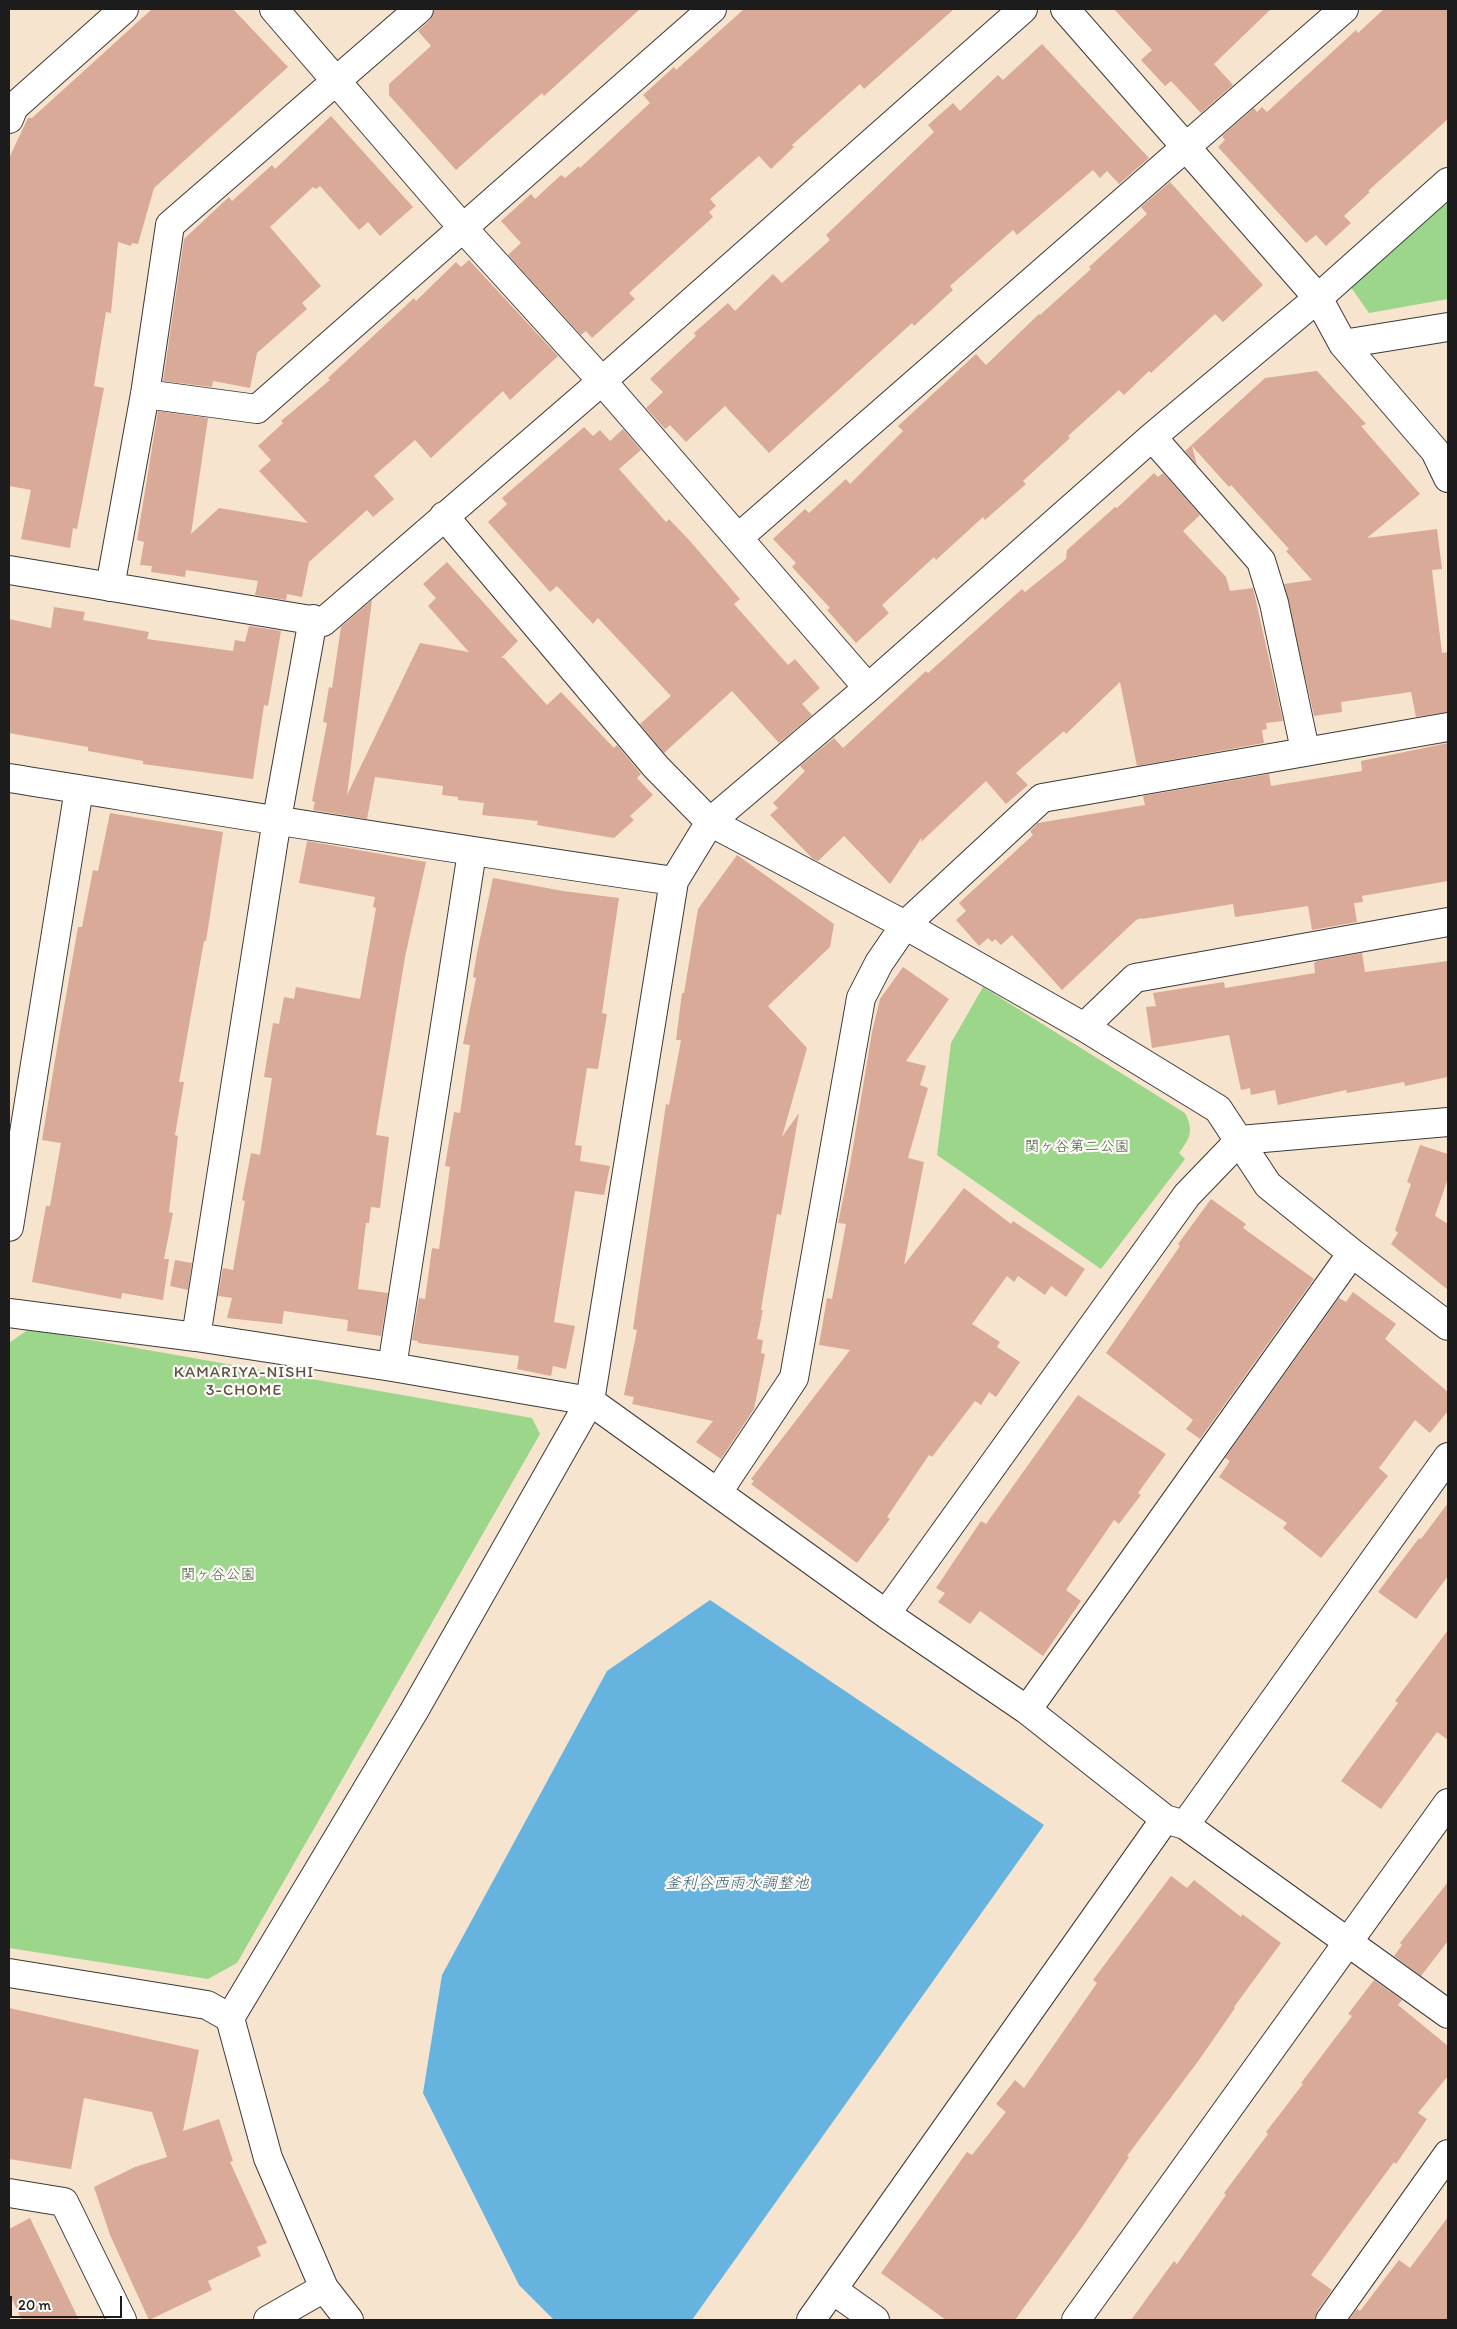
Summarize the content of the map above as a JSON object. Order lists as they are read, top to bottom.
{
  "districts": ["KAMARIYA-NISHI 3-CHOME"],
  "water": ["釜利谷西雨水調整池"],
  "parks": ["関ヶ谷第二公園", "関ヶ谷公園"],
  "scale_bar": "20 m"
}
